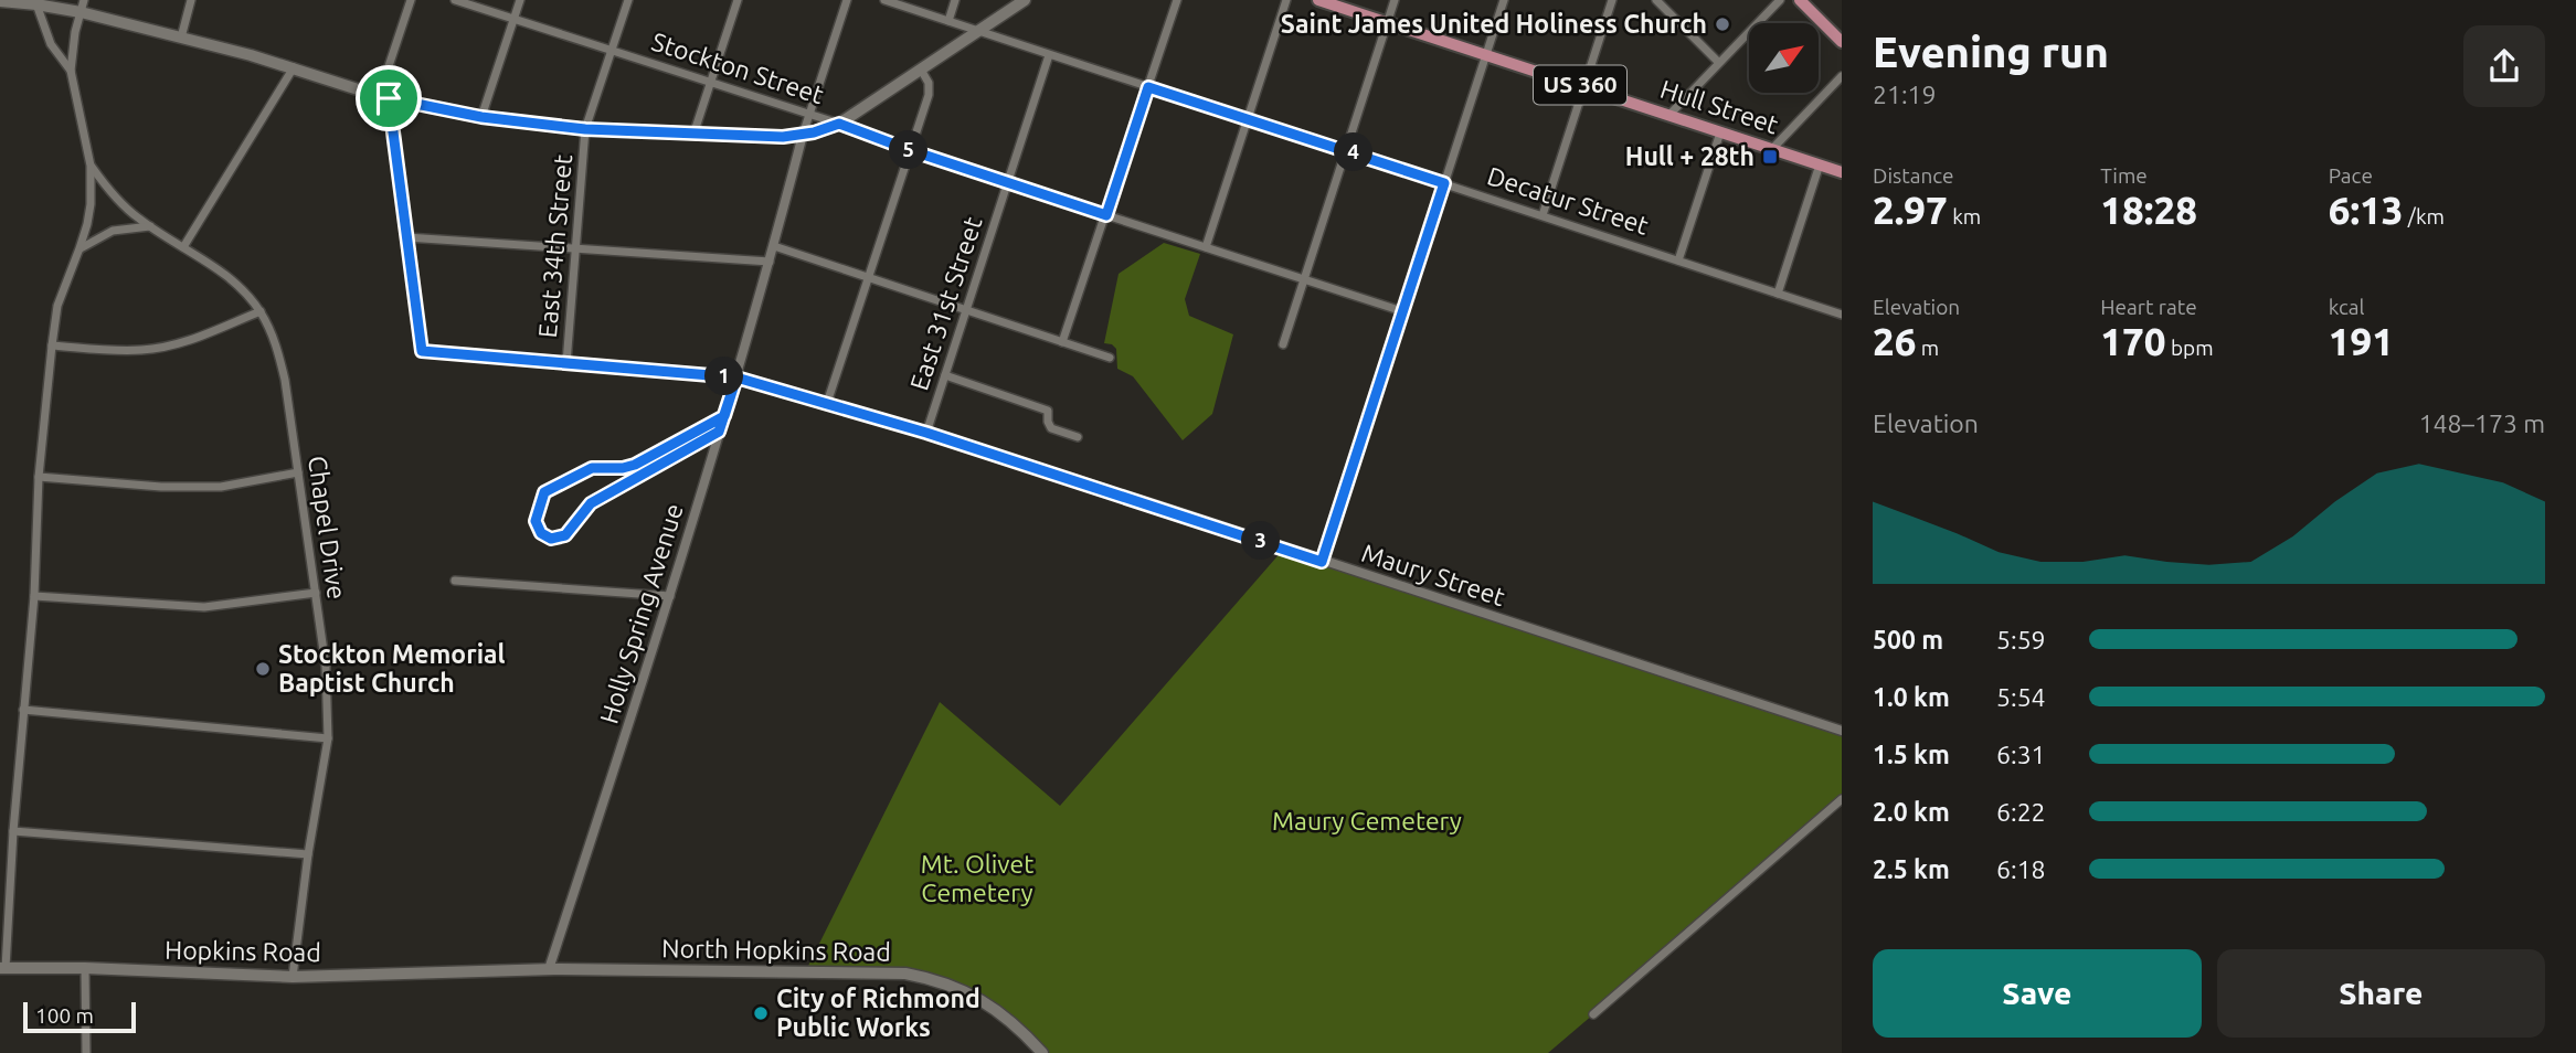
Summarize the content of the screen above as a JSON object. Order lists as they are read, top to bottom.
{
  "streets": {
    "main road": [
      "US 360",
      "Hull Street",
      "North Hopkins Road",
      "Hopkins Road"
    ],
    "street": [
      "Stockton Street",
      "Decatur Street",
      "East 34th Street",
      "East 31st Street",
      "Chapel Drive",
      "Maury Street",
      "Holly Spring Avenue"
    ]
  },
  "crossings": [
    ["Stockton Street", "East 34th Street"],
    ["Stockton Street", "East 31st Street"],
    ["Decatur Street", "East 31st Street"],
    ["East 34th Street", "Maury Street"],
    ["East 31st Street", "Maury Street"],
    ["Chapel Drive", "Hopkins Road"],
    ["Maury Street", "Holly Spring Avenue"],
    ["Holly Spring Avenue", "North Hopkins Road"],
    ["North Hopkins Road", "Hopkins Road"]
  ],
  "parks": ["Maury Cemetery", "Mt. Olivet Cemetery"],
  "places": {
    "other": ["Saint James United Holiness Church", "Stockton Memorial Baptist Church", "City of Richmond Public Works"],
    "transit": ["Hull + 28th"]
  },
  "scale_bar": "100 m",
  "north": "top right",
  "page": {
    "heading": ["Evening run", "21:19"],
    "pins": [
      "5",
      "4",
      "1",
      "3"
    ],
    "stats": [
      ["Distance", "2.97 km"],
      ["Time", "18:28"],
      ["Pace", "6:13 /km"],
      ["Elevation", "26 m"],
      ["Heart rate", "170 bpm"],
      ["kcal", "191"]
    ],
    "chart": ["Elevation", "148–173 m"],
    "list": [
      {
        "name": "500 m",
        "note": "5:59"
      },
      {
        "name": "1.0 km",
        "note": "5:54"
      },
      {
        "name": "1.5 km",
        "note": "6:31"
      },
      {
        "name": "2.0 km",
        "note": "6:22"
      },
      {
        "name": "2.5 km",
        "note": "6:18"
      }
    ],
    "buttons": ["Save", "Share"],
    "scale": "100 m"
  }
}
